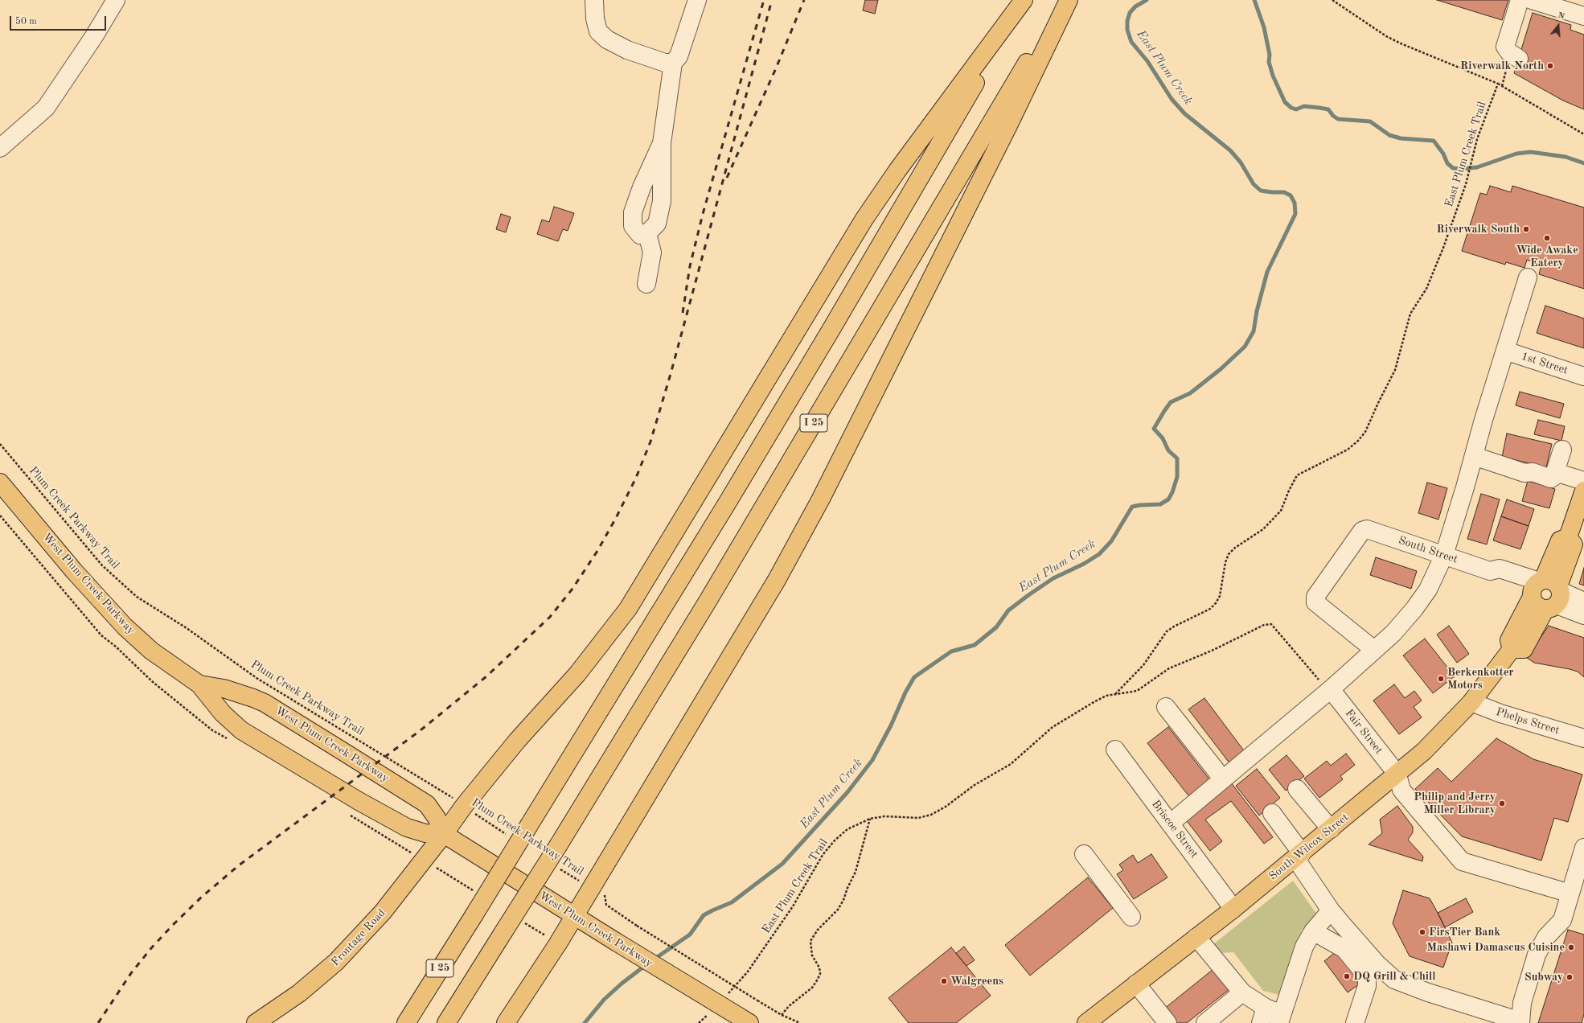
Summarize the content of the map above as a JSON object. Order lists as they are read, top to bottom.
{
  "streets": {
    "main road": [
      "I 25",
      "West Plum Creek Parkway",
      "South Wilcox Street",
      "Frontage Road"
    ],
    "street": [
      "1st Street",
      "South Street",
      "Phelps Street",
      "Fair Street",
      "Briscoe Street"
    ],
    "path": ["East Plum Creek Trail", "Plum Creek Parkway Trail"]
  },
  "crossings": [
    ["I 25", "Frontage Road"],
    ["Plum Creek Parkway Trail", "Frontage Road"],
    ["South Street", "South Wilcox Street"],
    ["West Plum Creek Parkway", "Frontage Road"],
    ["Phelps Street", "South Wilcox Street"],
    ["Fair Street", "South Wilcox Street"],
    ["Briscoe Street", "South Wilcox Street"]
  ],
  "water": ["East Plum Creek"],
  "places": [
    "Riverwalk North",
    "Riverwalk South",
    "Wide Awake Eatery",
    "Berkenkotter Motors",
    "Philip and Jerry Miller Library",
    "FirsTier Bank",
    "Mashawi Damascus Cuisine",
    "DQ Grill & Chill",
    "Subway",
    "Walgreens"
  ],
  "scale_bar": "50 m",
  "north": "top"
}
